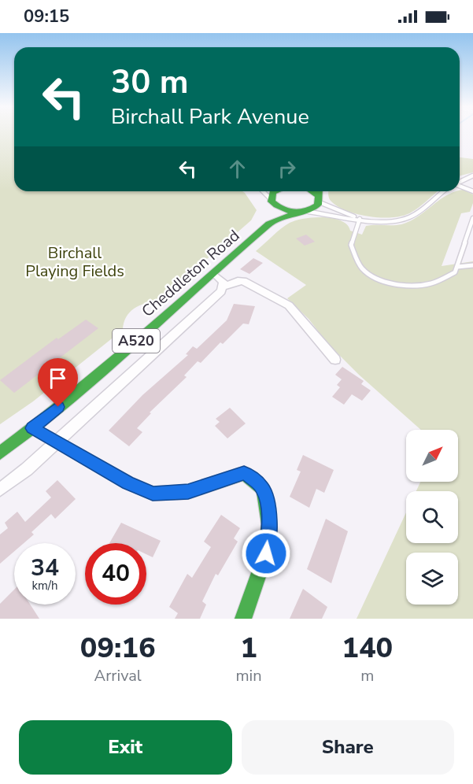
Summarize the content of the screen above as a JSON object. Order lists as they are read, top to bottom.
{
  "streets": {
    "main road": ["Cheddleton Road", "A520"]
  },
  "parks": ["Birchall Playing Fields"],
  "north": "top right",
  "page": {
    "status": "09:15",
    "turn": ["30 m", "Birchall Park Avenue"],
    "speed": "34 km/h",
    "limit": "40",
    "eta": [
      "09:16",
      "Arrival",
      "1",
      "min",
      "140",
      "m"
    ],
    "buttons": ["Exit", "Share"]
  }
}
